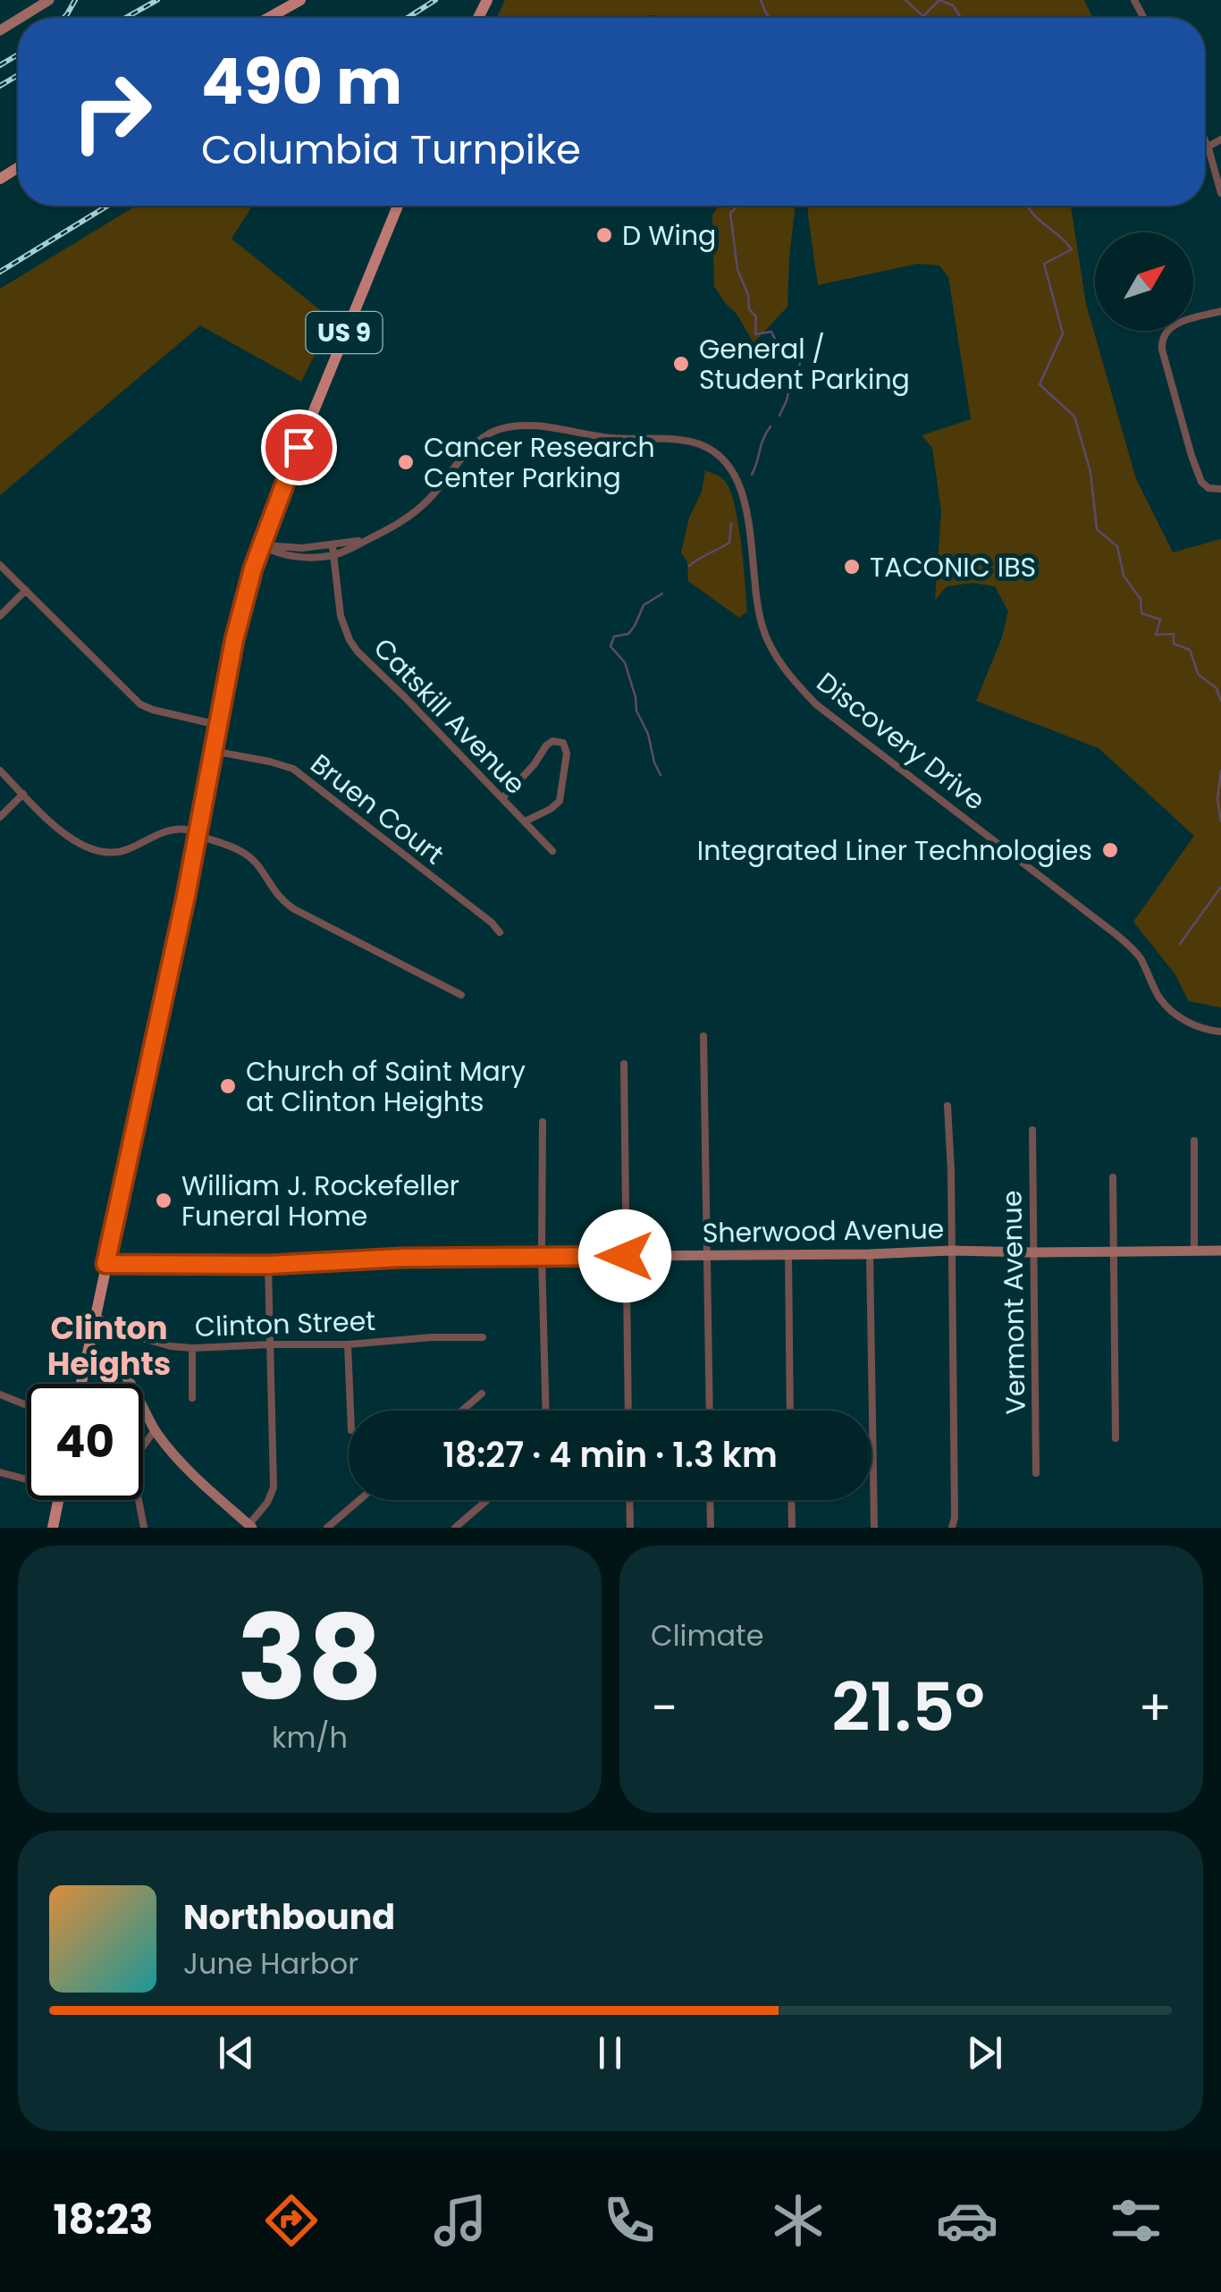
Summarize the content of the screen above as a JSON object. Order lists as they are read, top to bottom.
{
  "streets": {
    "main road": ["US 9"],
    "street": [
      "Catskill Avenue",
      "Discovery Drive",
      "Bruen Court",
      "Sherwood Avenue",
      "Vermont Avenue",
      "Clinton Street"
    ]
  },
  "crossings": [
    ["US 9", "Discovery Drive"],
    ["US 9", "Bruen Court"],
    ["US 9", "Sherwood Avenue"],
    ["US 9", "Clinton Street"],
    ["Catskill Avenue", "Discovery Drive"],
    ["Sherwood Avenue", "Vermont Avenue"]
  ],
  "districts": ["Clinton Heights"],
  "places": [
    "D Wing",
    "General / Student Parking",
    "Cancer Research Center Parking",
    "TACONIC IBS",
    "Integrated Liner Technologies",
    "Church of Saint Mary at Clinton Heights",
    "William J. Rockefeller Funeral Home"
  ],
  "north": "top right",
  "page": {
    "turn": ["490 m", "Columbia Turnpike"],
    "limit": "40",
    "trip": "18:27 · 4 min · 1.3 km",
    "tile": [
      ["38", "km/h"],
      "Climate"
    ],
    "heat": ["−", "21.5°", "+"],
    "song": ["Northbound", "June Harbor"],
    "tabs": "18:23"
  }
}
